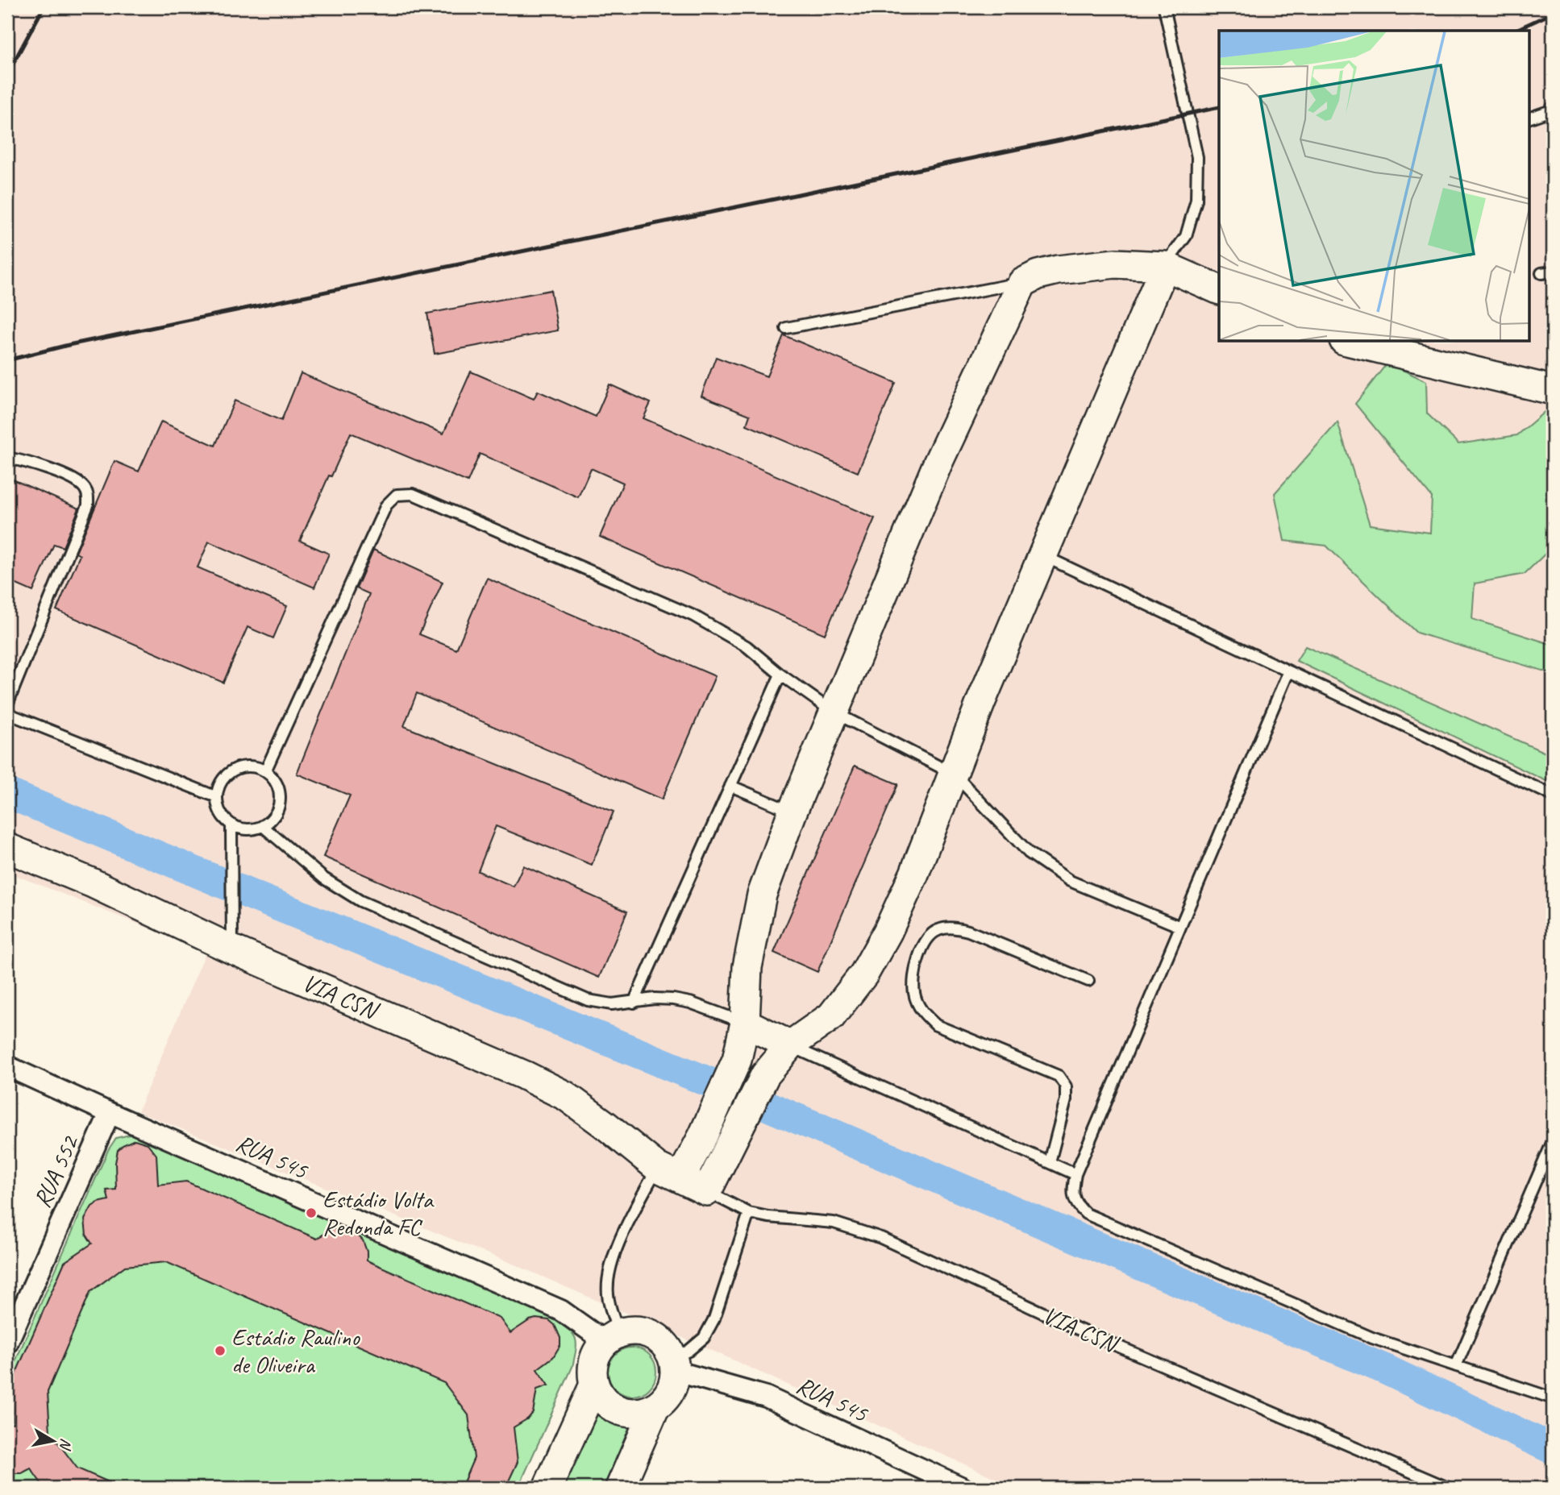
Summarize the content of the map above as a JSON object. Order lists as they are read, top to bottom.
{
  "streets": {
    "street": ["VIA CSN", "RUA 545", "RUA 552"]
  },
  "crossings": [
    ["RUA 545", "RUA 552"]
  ],
  "places": ["Estádio Volta Redonda FC", "Estádio Raulino de Oliveira"],
  "north": "right"
}
